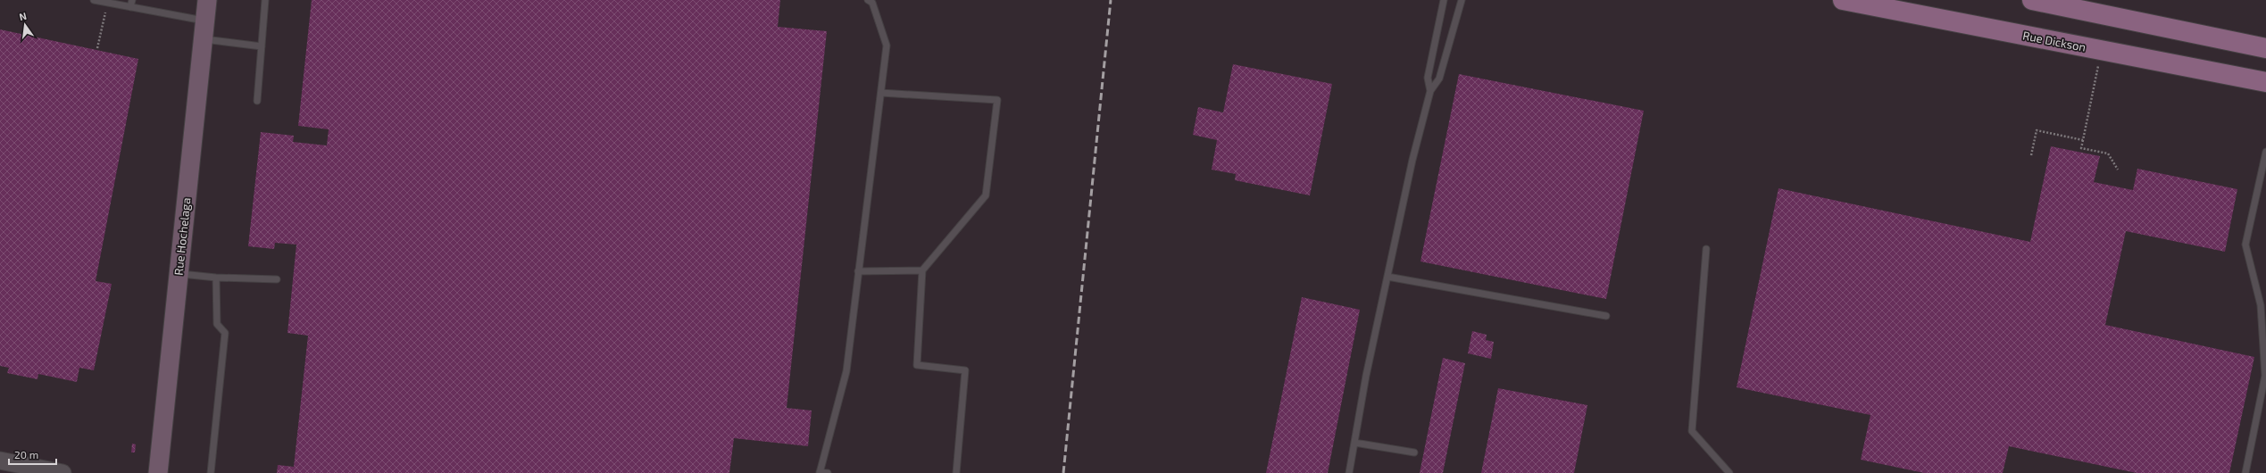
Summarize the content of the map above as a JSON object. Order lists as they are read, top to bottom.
{
  "streets": {
    "main road": ["Rue Dickson", "Rue Hochelaga"]
  },
  "scale_bar": "20 m",
  "north": "top"
}
